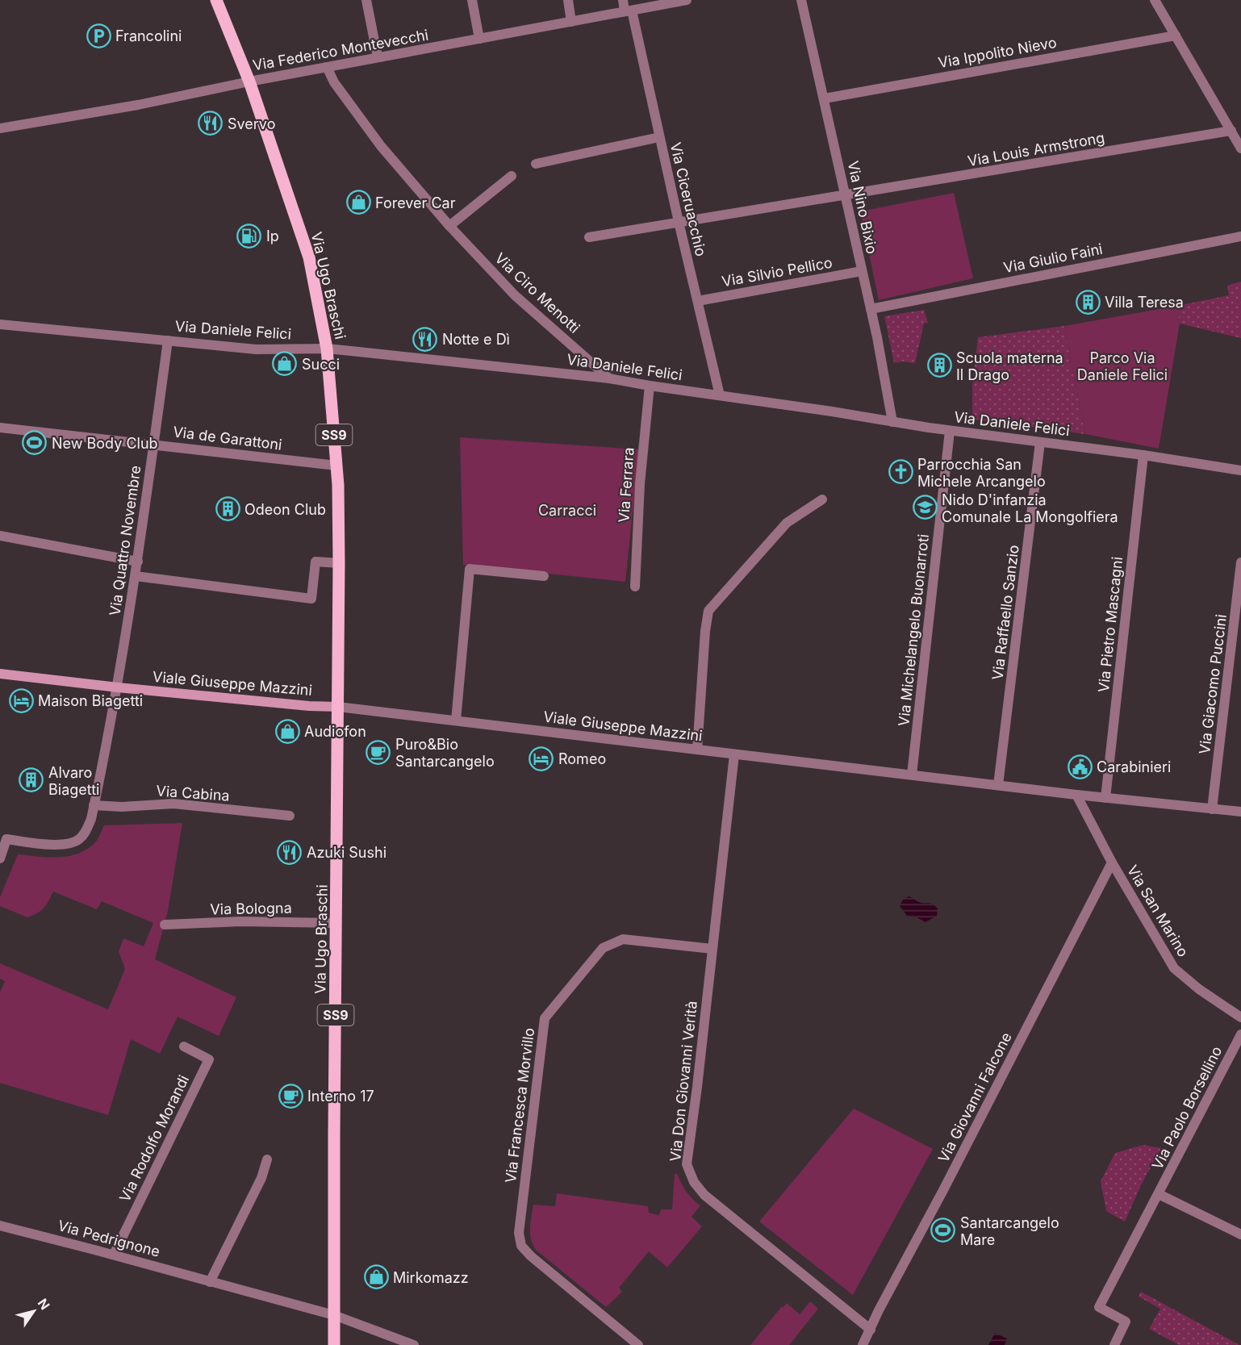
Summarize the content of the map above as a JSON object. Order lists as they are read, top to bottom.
{
  "streets": {
    "main road": ["Via Ugo Braschi", "SS9", "Viale Giuseppe Mazzini"],
    "street": [
      "Via Federico Montevecchi",
      "Via Ippolito Nievo",
      "Via Louis Armstrong",
      "Via Ciceruacchio",
      "Via Nino Bixio",
      "Via Giulio Faini",
      "Via Silvio Pellico",
      "Via Ciro Menotti",
      "Via Daniele Felici",
      "Via de Garattoni",
      "Via Ferrara",
      "Via Quattro Novembre",
      "Via Raffaello Sanzio",
      "Via Pietro Mascagni",
      "Via Michelangelo Buonarroti",
      "Via Giacomo Puccini",
      "Via Cabina",
      "Via Bologna",
      "Via San Marino",
      "Via Don Giovanni Verità",
      "Via Giovanni Falcone",
      "Via Francesca Morvillo",
      "Via Paolo Borsellino",
      "Via Rodolfo Morandi",
      "Via Pedrignone"
    ]
  },
  "crossings": [
    ["Via Federico Montevecchi", "Via Ciceruacchio"],
    ["Via Federico Montevecchi", "Via Ugo Braschi"],
    ["Via Federico Montevecchi", "Via Ciro Menotti"],
    ["Via Ippolito Nievo", "Via Nino Bixio"],
    ["Via Louis Armstrong", "Via Ciceruacchio"],
    ["Via Louis Armstrong", "Via Nino Bixio"],
    ["Via Ciceruacchio", "Via Silvio Pellico"],
    ["Via Ciceruacchio", "Via Daniele Felici"],
    ["Via Nino Bixio", "Via Giulio Faini"],
    ["Via Nino Bixio", "Via Silvio Pellico"],
    ["Via Nino Bixio", "Via Daniele Felici"],
    ["Via Ugo Braschi", "Via Daniele Felici"],
    ["Via Ugo Braschi", "Via de Garattoni"],
    ["Via Ugo Braschi", "Viale Giuseppe Mazzini"],
    ["Via Ugo Braschi", "Via Bologna"],
    ["Via Ugo Braschi", "Via Pedrignone"],
    ["Via Ciro Menotti", "Via Daniele Felici"],
    ["Via Daniele Felici", "Via Ferrara"],
    ["Via Daniele Felici", "Via Quattro Novembre"],
    ["Via Daniele Felici", "Via Raffaello Sanzio"],
    ["Via Daniele Felici", "Via Pietro Mascagni"],
    ["Via Daniele Felici", "Via Michelangelo Buonarroti"],
    ["Via de Garattoni", "Via Quattro Novembre"],
    ["Via Quattro Novembre", "Viale Giuseppe Mazzini"],
    ["Via Raffaello Sanzio", "Viale Giuseppe Mazzini"],
    ["Via Pietro Mascagni", "Viale Giuseppe Mazzini"],
    ["Via Michelangelo Buonarroti", "Viale Giuseppe Mazzini"],
    ["Viale Giuseppe Mazzini", "Via Giacomo Puccini"],
    ["Viale Giuseppe Mazzini", "Via San Marino"],
    ["Viale Giuseppe Mazzini", "Via Don Giovanni Verità"],
    ["Via San Marino", "Via Giovanni Falcone"],
    ["Via Don Giovanni Verità", "Via Giovanni Falcone"],
    ["Via Don Giovanni Verità", "Via Francesca Morvillo"],
    ["Via Rodolfo Morandi", "Via Pedrignone"]
  ],
  "parks": ["Parco Via Daniele Felici", "Carracci"],
  "places": {
    "parking": ["Francolini"],
    "restaurant": ["Svervo", "Notte e Dì", "Azuki Sushi"],
    "shop": [
      "Forever Car",
      "Succi",
      "Audiofon",
      "Mirkomazz"
    ],
    "fuel station": ["Ip"],
    "building": [
      "Villa Teresa",
      "Scuola materna Il Drago",
      "Odeon Club",
      "Alvaro Biagetti"
    ],
    "sports": ["New Body Club", "Santarcangelo Mare"],
    "church": ["Parrocchia San Michele Arcangelo"],
    "school or university": ["Nido D'infanzia Comunale La Mongolfiera"],
    "hotel": ["Maison Biagetti", "Romeo"],
    "cafe": ["Puro&Bio Santarcangelo", "Interno 17"],
    "public building": ["Carabinieri"]
  },
  "north": "top right"
}
